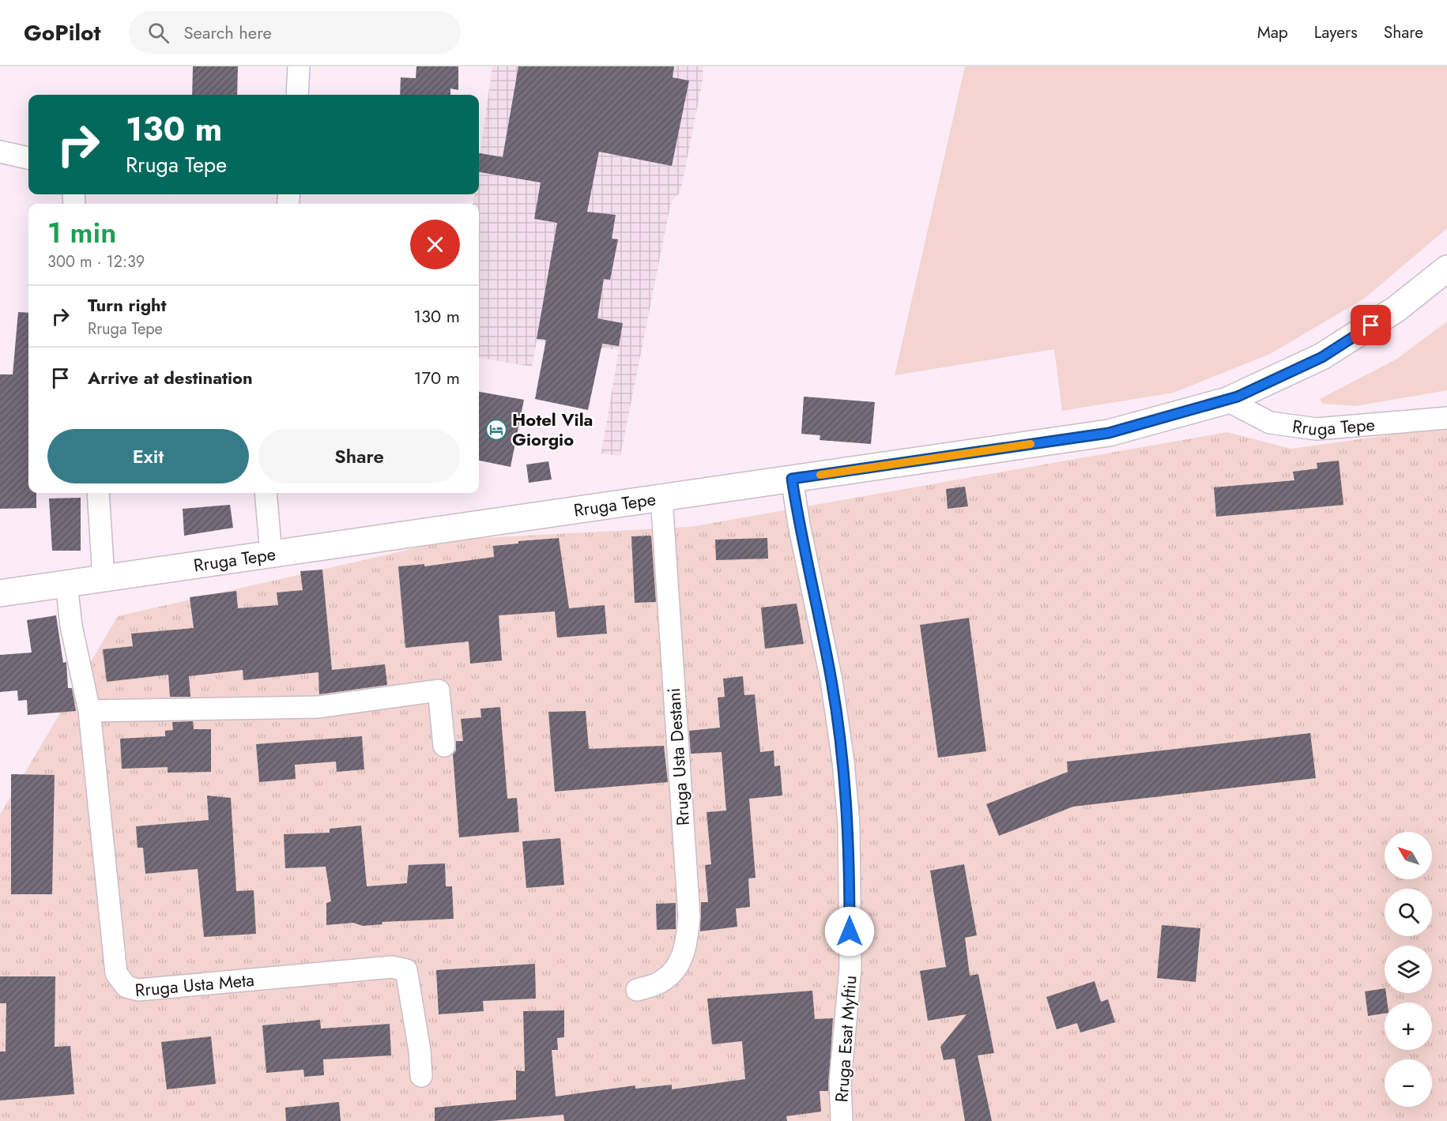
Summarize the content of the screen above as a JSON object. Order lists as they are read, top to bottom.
{
  "streets": {
    "main road": ["Rruga Tepe"],
    "street": ["Rruga Usta Destani", "Rruga Usta Meta", "Rruga Esat Myftiu"]
  },
  "crossings": [
    ["Rruga Tepe", "Rruga Usta Destani"],
    ["Rruga Tepe", "Rruga Usta Meta"],
    ["Rruga Tepe", "Rruga Esat Myftiu"]
  ],
  "places": {
    "hotel": ["Hotel Vila Giorgio"]
  },
  "north": "top left",
  "page": {
    "header": "GoPilot",
    "search": "Search here",
    "nav": ["Map", "Layers", "Share"],
    "turn": ["130 m", "Rruga Tepe"],
    "heading": ["1 min", "300 m · 12:39"],
    "list": [
      {
        "name": "Turn right",
        "note": "Rruga Tepe",
        "value": "130 m"
      },
      {
        "name": "Arrive at destination",
        "value": "170 m"
      }
    ],
    "buttons": ["Exit", "Share"],
    "map_buttons": ["+", "−"]
  }
}
